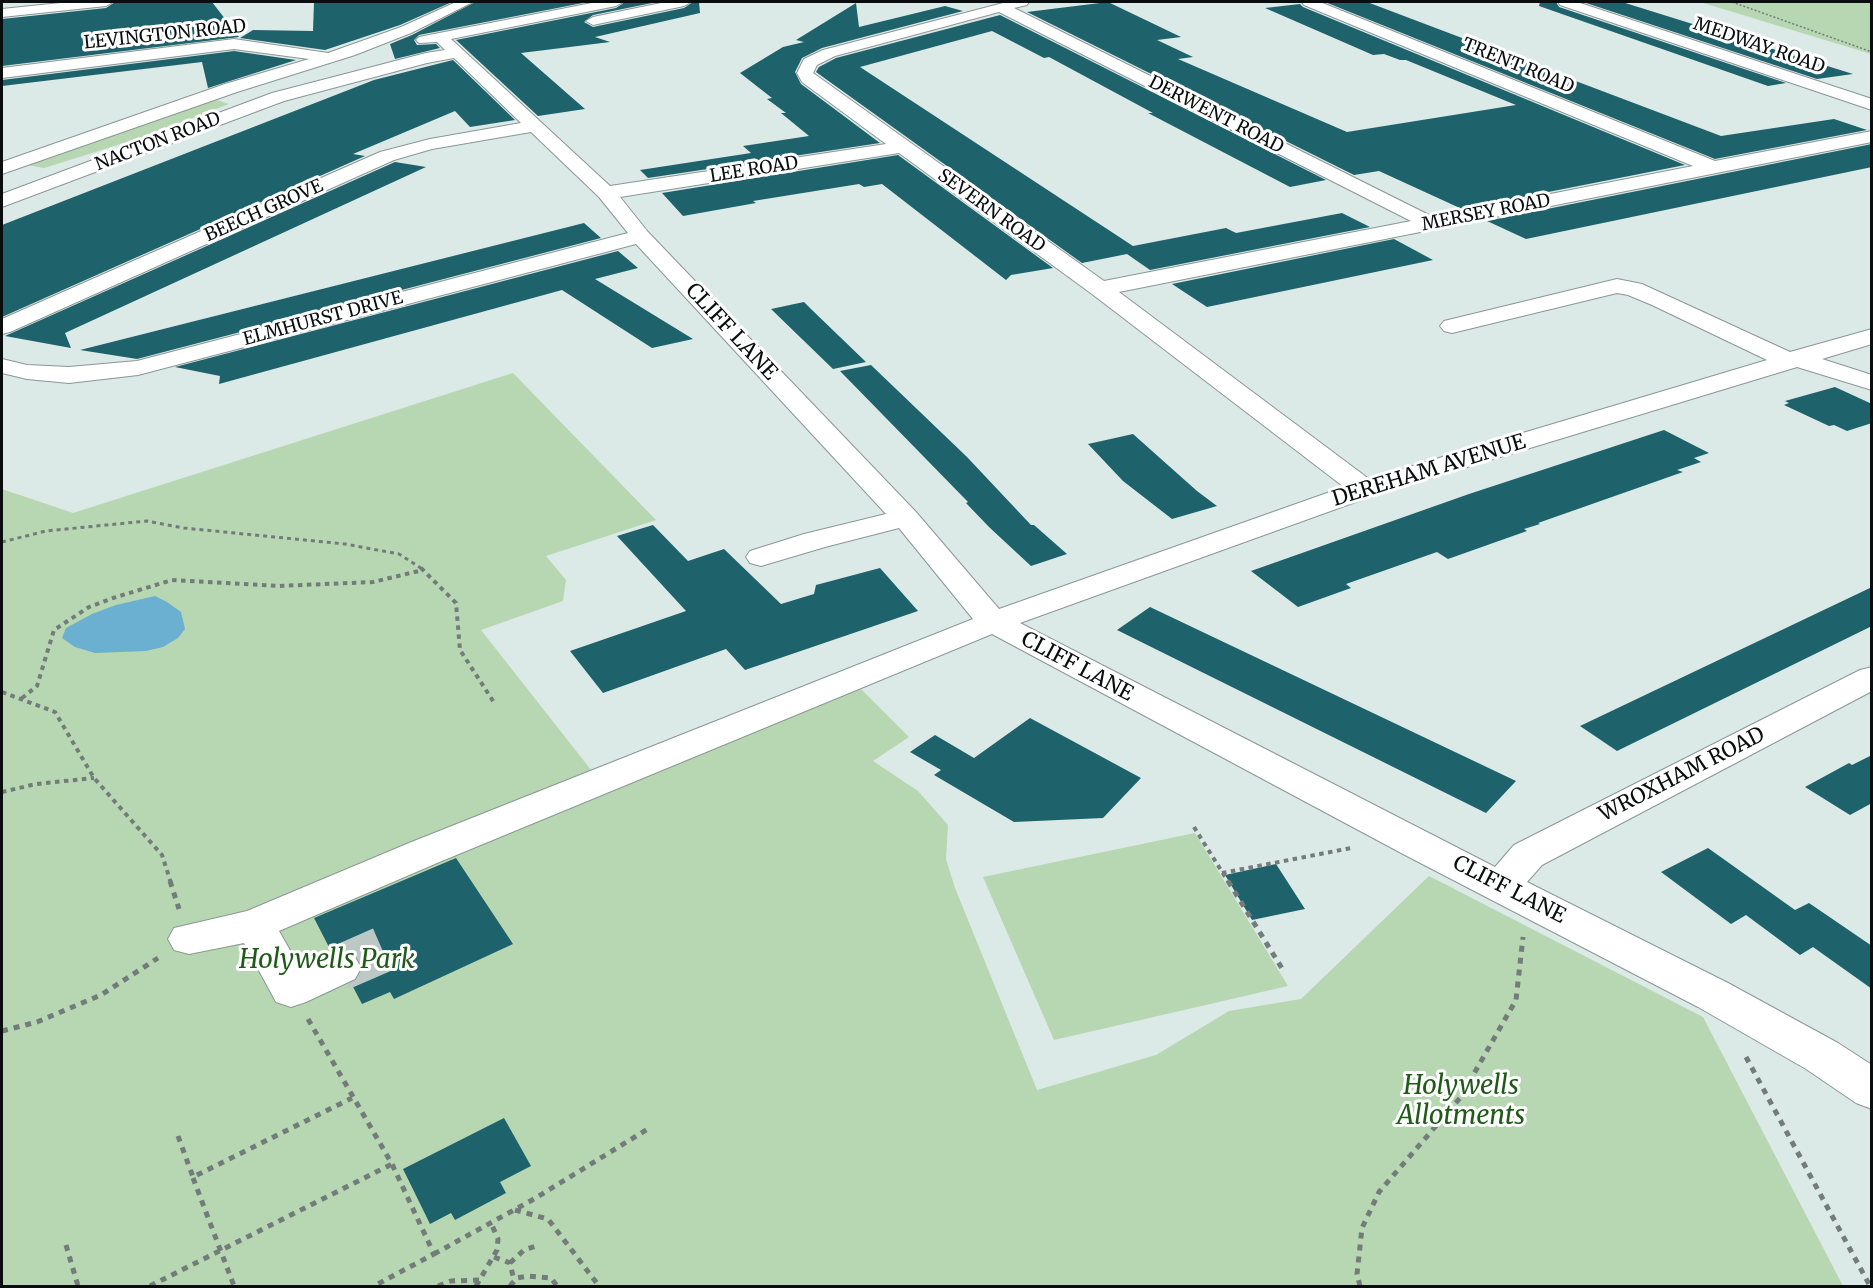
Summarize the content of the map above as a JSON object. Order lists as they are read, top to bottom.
{
  "streets": {
    "street": [
      "LEVINGTON ROAD",
      "MEDWAY ROAD",
      "TRENT ROAD",
      "DERWENT ROAD",
      "NACTON ROAD",
      "LEE ROAD",
      "BEECH GROVE",
      "SEVERN ROAD",
      "MERSEY ROAD",
      "ELMHURST DRIVE",
      "CLIFF LANE",
      "DEREHAM AVENUE",
      "WROXHAM ROAD"
    ]
  },
  "crossings": [
    ["LEVINGTON ROAD", "NACTON ROAD"],
    ["TRENT ROAD", "MERSEY ROAD"],
    ["DERWENT ROAD", "SEVERN ROAD"],
    ["DERWENT ROAD", "MERSEY ROAD"],
    ["NACTON ROAD", "CLIFF LANE"],
    ["LEE ROAD", "SEVERN ROAD"],
    ["LEE ROAD", "CLIFF LANE"],
    ["BEECH GROVE", "CLIFF LANE"],
    ["SEVERN ROAD", "MERSEY ROAD"],
    ["SEVERN ROAD", "DEREHAM AVENUE"],
    ["ELMHURST DRIVE", "CLIFF LANE"],
    ["CLIFF LANE", "DEREHAM AVENUE"],
    ["CLIFF LANE", "WROXHAM ROAD"]
  ],
  "parks": ["Holywells Park", "Holywells Allotments"]
}
